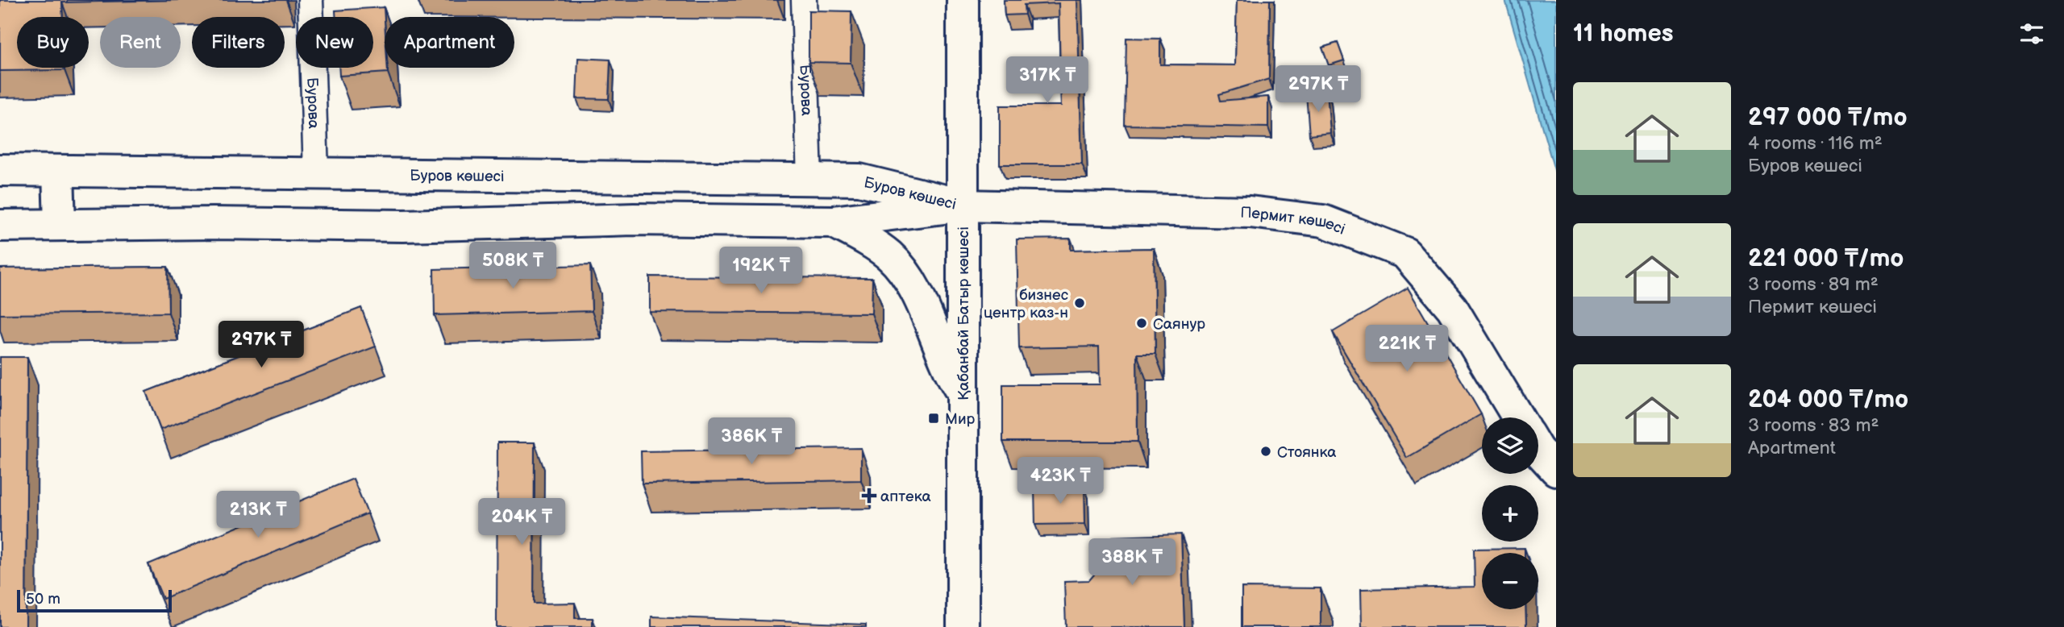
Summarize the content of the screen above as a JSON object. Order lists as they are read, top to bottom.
{
  "streets": {
    "main road": ["Буров көшесі", "Пермит көшесі", "Қабанбай Батыр көшесі"],
    "street": ["Бурова"]
  },
  "crossings": [
    ["Бурова", "Буров көшесі"],
    ["Буров көшесі", "Пермит көшесі"],
    ["Буров көшесі", "Қабанбай Батыр көшесі"],
    ["Пермит көшесі", "Қабанбай Батыр көшесі"]
  ],
  "places": {
    "other": ["бизнес центр каз-н", "Саянур", "Стоянка"],
    "transit": ["Мир"],
    "health": ["аптека"]
  },
  "scale_bar": "50 m",
  "page": {
    "heading": "11 homes",
    "chip": [
      "Buy",
      "Rent",
      "Filters",
      "New",
      "Apartment"
    ],
    "price": [
      "317K ₸",
      "297K ₸",
      "508K ₸",
      "192K ₸",
      "297K ₸",
      "221K ₸",
      "386K ₸",
      "423K ₸",
      "213K ₸",
      "204K ₸",
      "388K ₸"
    ],
    "list": [
      {
        "name": "297 000 ₸/mo",
        "note": "4 rooms · 116 m² · Буров көшесі"
      },
      {
        "name": "221 000 ₸/mo",
        "note": "3 rooms · 89 m² · Пермит көшесі"
      },
      {
        "name": "204 000 ₸/mo",
        "note": "3 rooms · 83 m² · Apartment"
      }
    ],
    "map_buttons": ["+", "−"],
    "scale": "50 m"
  }
}
